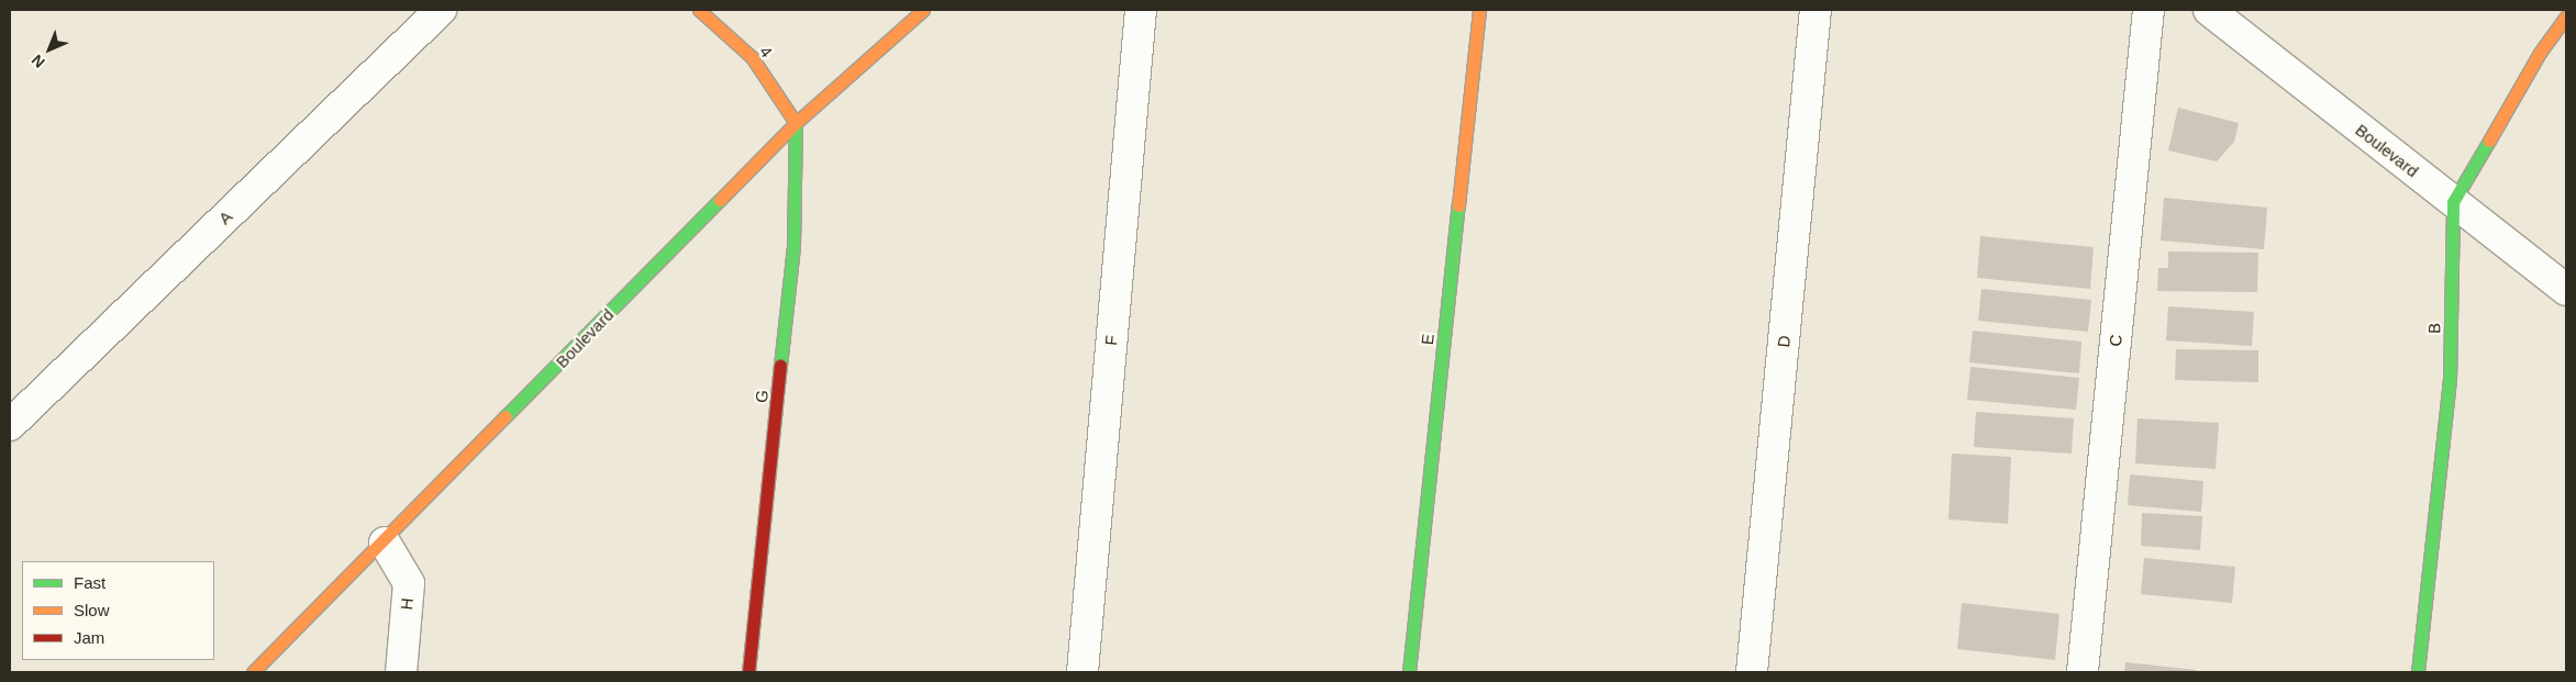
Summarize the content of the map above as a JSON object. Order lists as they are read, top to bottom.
{
  "streets": {
    "street": [
      "4",
      "Boulevard",
      "A",
      "B",
      "E",
      "F",
      "C",
      "D",
      "G",
      "H"
    ]
  },
  "crossings": [
    ["4", "Boulevard"],
    ["4", "G"],
    ["Boulevard", "B"],
    ["Boulevard", "G"],
    ["Boulevard", "H"]
  ],
  "legend": ["Fast", "Slow", "Jam"],
  "north": "bottom left"
}
